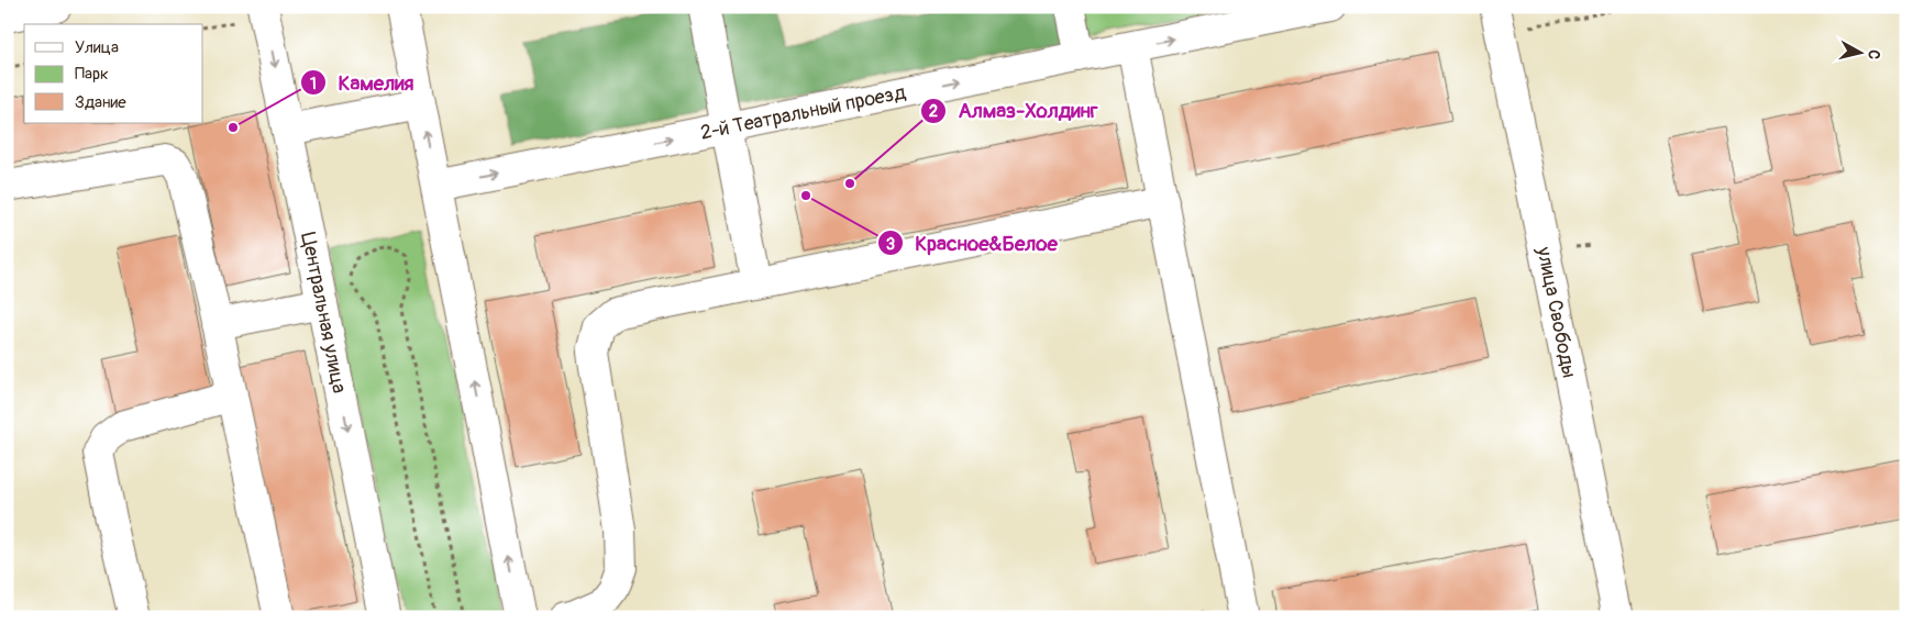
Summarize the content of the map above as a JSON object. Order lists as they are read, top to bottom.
{
  "streets": {
    "street": ["2-й Театральный проезд", "Центральная улица", "улица Свободы"]
  },
  "places": ["Камелия", "Алмаз-Холдинг", "Красное&Белое"],
  "legend": ["Улица", "Парк", "Здание"],
  "north": "right"
}
